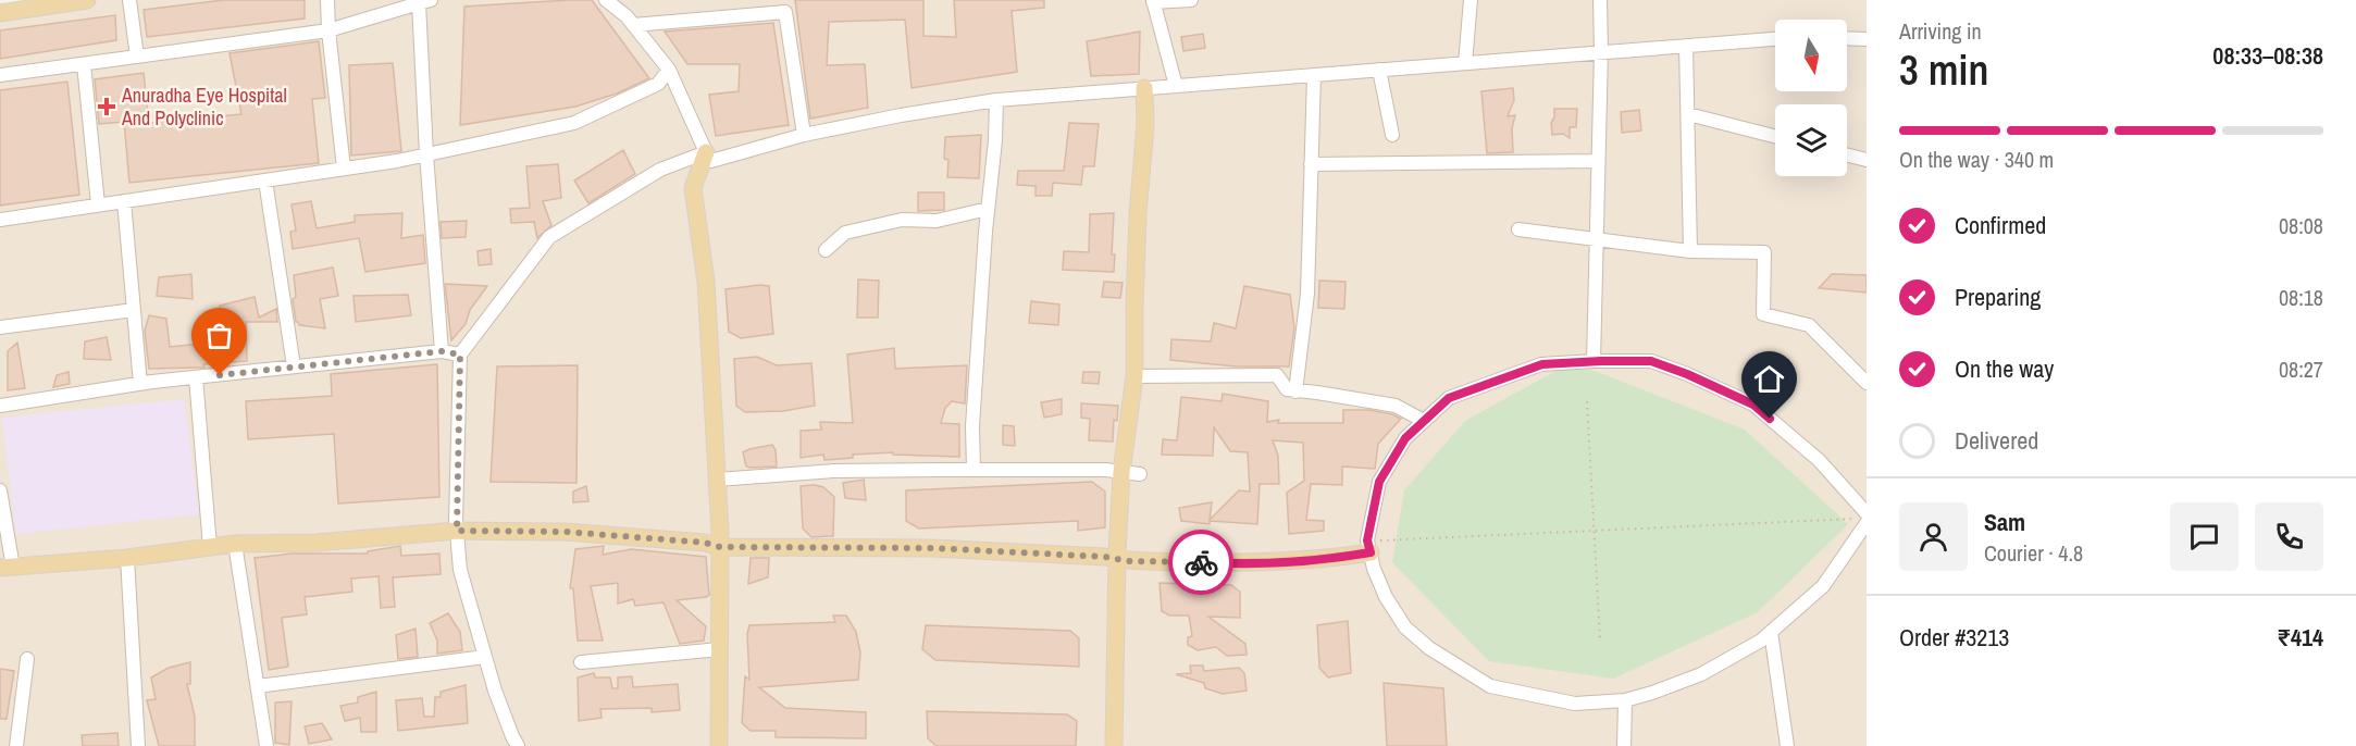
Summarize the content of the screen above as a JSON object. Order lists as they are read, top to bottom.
{
  "places": {
    "health": ["Anuradha Eye Hospital And Polyclinic"]
  },
  "north": "bottom",
  "page": {
    "heading": ["3 min", "Arriving in", "08:33–08:38"],
    "panel": [
      "Sam",
      "Courier · 4.8",
      "Order #3213",
      "₹414"
    ],
    "bar": "On the way · 340 m",
    "list": [
      ["Confirmed", "08:08"],
      ["Preparing", "08:18"],
      ["On the way", "08:27"],
      "Delivered"
    ]
  }
}
